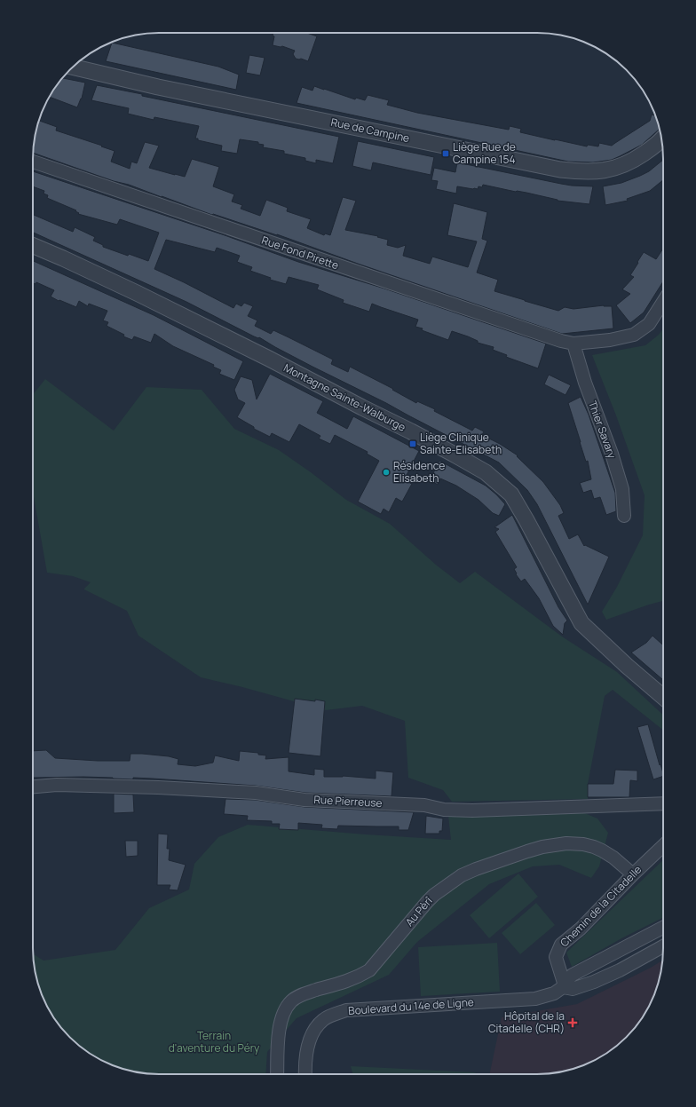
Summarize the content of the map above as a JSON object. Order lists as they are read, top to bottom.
{
  "streets": {
    "street": [
      "Rue de Campine",
      "Rue Fond Pirette",
      "Montagne Sainte-Walburge",
      "Thier Savary",
      "Rue Pierreuse",
      "Chemin de la Citadelle",
      "Au Pèrî",
      "Boulevard du 14e de Ligne"
    ]
  },
  "crossings": [
    ["Rue Fond Pirette", "Thier Savary"],
    ["Chemin de la Citadelle", "Au Pèrî"],
    ["Chemin de la Citadelle", "Boulevard du 14e de Ligne"]
  ],
  "parks": ["Terrain d'aventure du Péry"],
  "places": {
    "transit": ["Liège Rue de Campine 154", "Liège Clinique Sainte-Elisabeth"],
    "other": ["Résidence Elisabeth"],
    "health": ["Hôpital de la Citadelle (CHR)"]
  }
}
